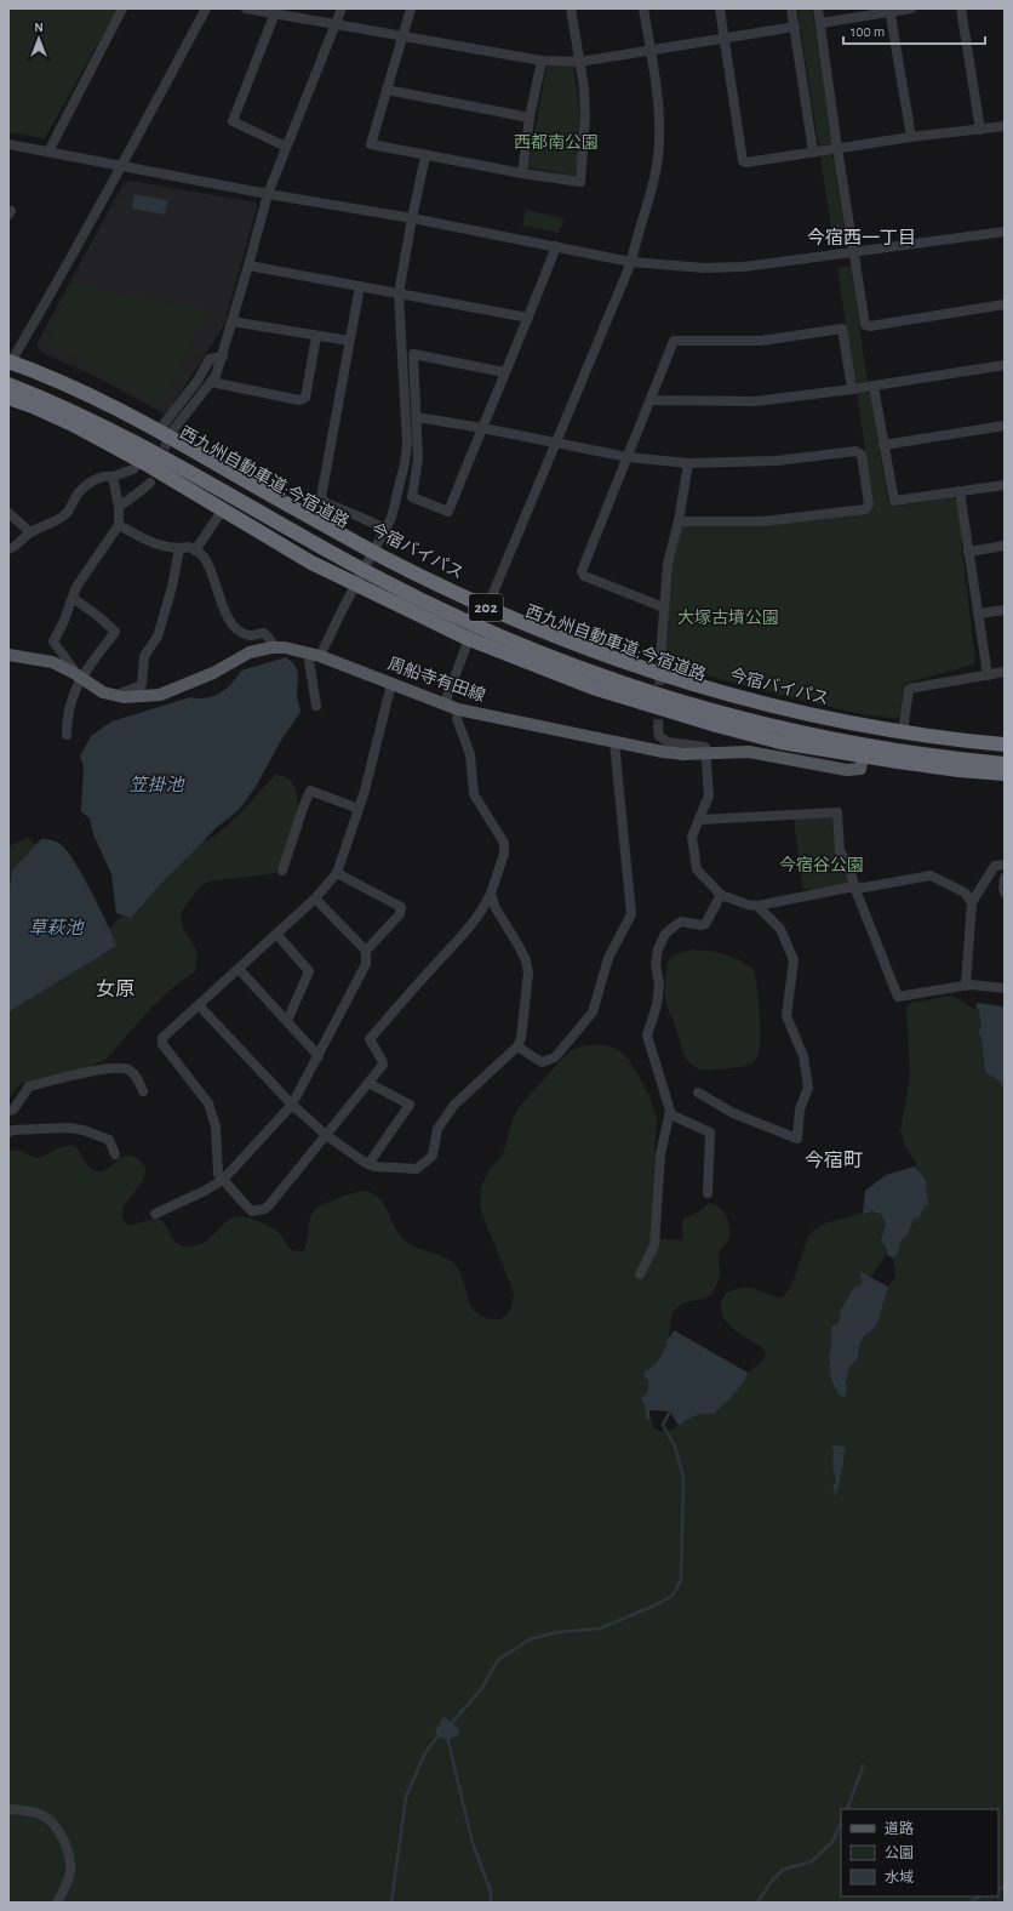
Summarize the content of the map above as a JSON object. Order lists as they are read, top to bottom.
{
  "streets": {
    "highway": ["西九州自動車道;今宿道路", "今宿バイパス", "202"],
    "main road": ["周船寺有田線"]
  },
  "crossings": [
    ["西九州自動車道;今宿道路", "今宿バイパス"],
    ["202", "周船寺有田線"]
  ],
  "districts": ["今宿西一丁目", "女原", "今宿町"],
  "water": ["笠掛池", "草萩池"],
  "parks": ["西都南公園", "大塚古墳公園", "今宿谷公園"],
  "legend": ["道路", "公園", "水域"],
  "scale_bar": "100 m",
  "north": "top"
}
